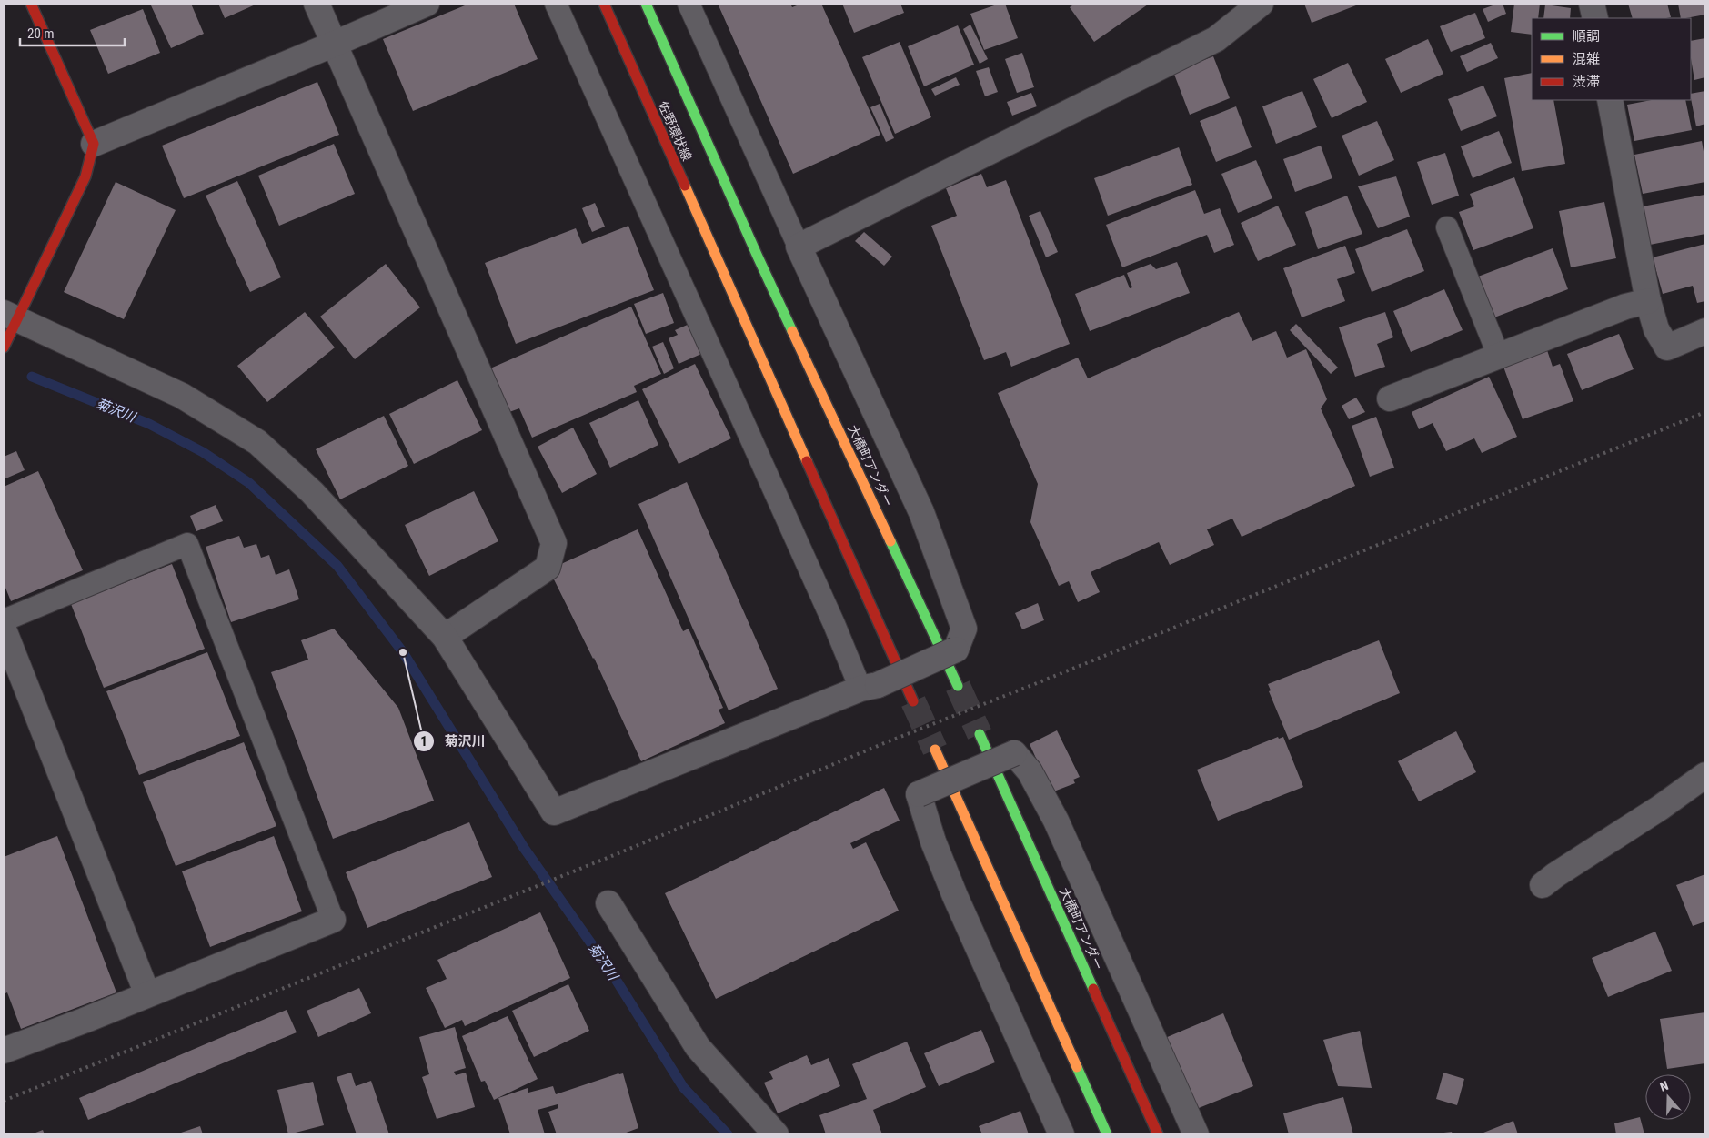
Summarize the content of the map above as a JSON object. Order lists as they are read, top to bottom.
{
  "streets": {
    "main road": ["佐野環状線", "大橋町アンダー"]
  },
  "crossings": [
    ["佐野環状線", "大橋町アンダー"]
  ],
  "water": ["菊沢川"],
  "places": ["菊沢川"],
  "legend": ["順調", "混雑", "渋滞"],
  "scale_bar": "20 m",
  "north": "top"
}
